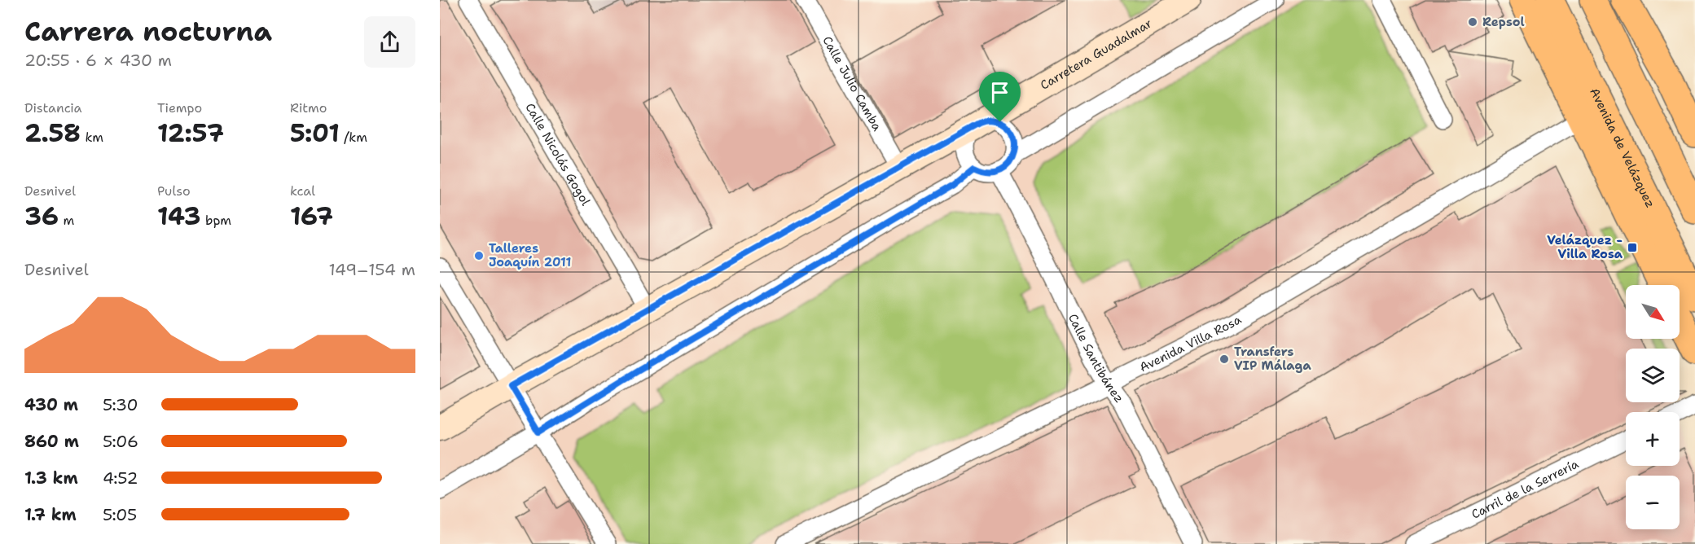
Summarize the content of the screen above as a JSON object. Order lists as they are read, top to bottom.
{
  "streets": {
    "highway": ["Avenida de Velázquez"],
    "street": [
      "Carretera Guadalmar",
      "Calle Julio Camba",
      "Calle Nicolás Gogol",
      "Avenida Villa Rosa",
      "Calle Santibánez",
      "Carril de la Serrería"
    ]
  },
  "crossings": [
    ["Carretera Guadalmar", "Calle Julio Camba"],
    ["Carretera Guadalmar", "Calle Nicolás Gogol"],
    ["Carretera Guadalmar", "Calle Santibánez"],
    ["Avenida Villa Rosa", "Calle Santibánez"]
  ],
  "places": {
    "other": ["Repsol", "Talleres Joaquín 2011", "Transfers VIP Málaga"],
    "transit": ["Velázquez - Villa Rosa"]
  },
  "north": "bottom right",
  "page": {
    "heading": ["Carrera nocturna", "20:55 · 6 × 430 m"],
    "stats": [
      ["Distancia", "2.58 km"],
      ["Tiempo", "12:57"],
      ["Ritmo", "5:01 /km"],
      ["Desnivel", "36 m"],
      ["Pulso", "143 bpm"],
      ["kcal", "167"]
    ],
    "chart": ["Desnivel", "149–154 m"],
    "map_buttons": ["+", "−"],
    "list": [
      {
        "name": "430 m",
        "note": "5:30"
      },
      {
        "name": "860 m",
        "note": "5:06"
      },
      {
        "name": "1.3 km",
        "note": "4:52"
      },
      {
        "name": "1.7 km",
        "note": "5:05"
      }
    ]
  }
}
